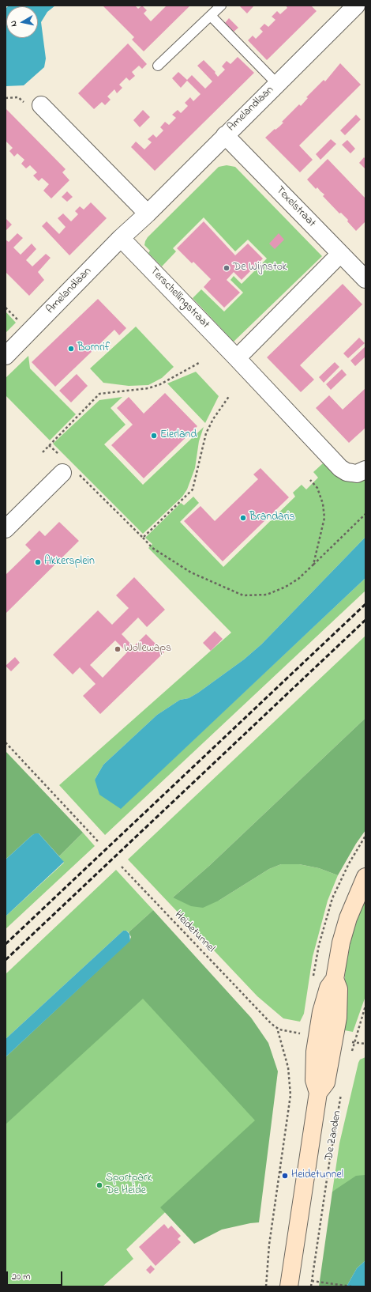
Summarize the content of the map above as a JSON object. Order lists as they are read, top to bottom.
{
  "streets": {
    "main road": ["De Zanden"],
    "street": ["Amelandlaan", "Texelstraat", "Terschellingstraat"],
    "path": ["Heidetunnel"]
  },
  "crossings": [
    ["Amelandlaan", "Texelstraat"],
    ["Amelandlaan", "Terschellingstraat"]
  ],
  "places": [
    "De Wijnstok",
    "Bornrif",
    "Eierland",
    "Brandaris",
    "Akkersplein",
    "Wollewaps",
    "Heidetunnel",
    "Sportpark De Heide"
  ],
  "scale_bar": "20 m",
  "north": "left"
}
